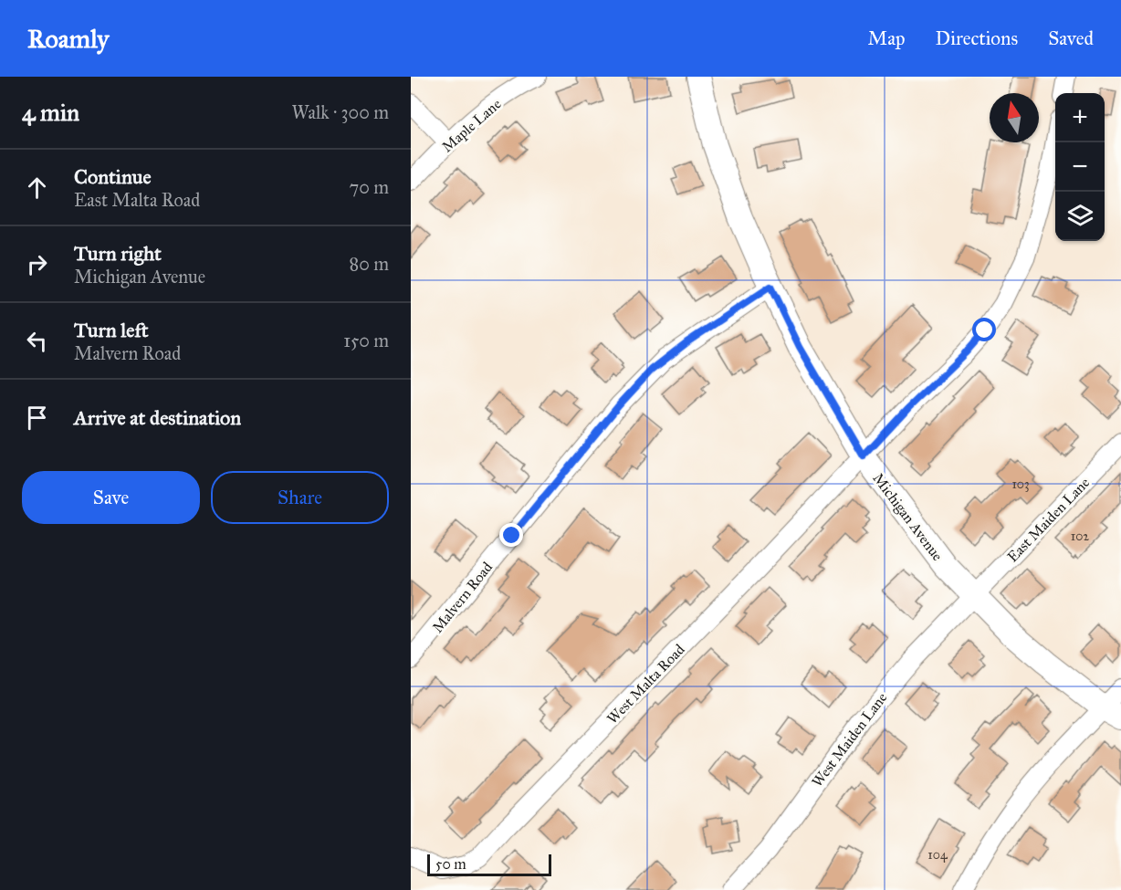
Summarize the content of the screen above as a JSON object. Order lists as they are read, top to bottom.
{
  "streets": {
    "street": [
      "Maple Lane",
      "Michigan Avenue",
      "East Maiden Lane",
      "Malvern Road",
      "West Malta Road",
      "West Maiden Lane"
    ]
  },
  "crossings": [
    ["Michigan Avenue", "East Maiden Lane"],
    ["Michigan Avenue", "Malvern Road"],
    ["Michigan Avenue", "West Malta Road"],
    ["Michigan Avenue", "West Maiden Lane"],
    ["East Maiden Lane", "West Maiden Lane"]
  ],
  "house_numbers": ["103", "102", "104"],
  "scale_bar": "50 m",
  "north": "top",
  "page": {
    "header": "Roamly",
    "nav": ["Map", "Directions", "Saved"],
    "heading": ["4 min", "Walk · 300 m"],
    "map_buttons": ["+", "−"],
    "list": [
      ["Continue", "East Malta Road", "70 m"],
      ["Turn right", "Michigan Avenue", "80 m"],
      ["Turn left", "Malvern Road", "150 m"],
      "Arrive at destination"
    ],
    "buttons": ["Save", "Share"],
    "scale": "50 m"
  }
}
